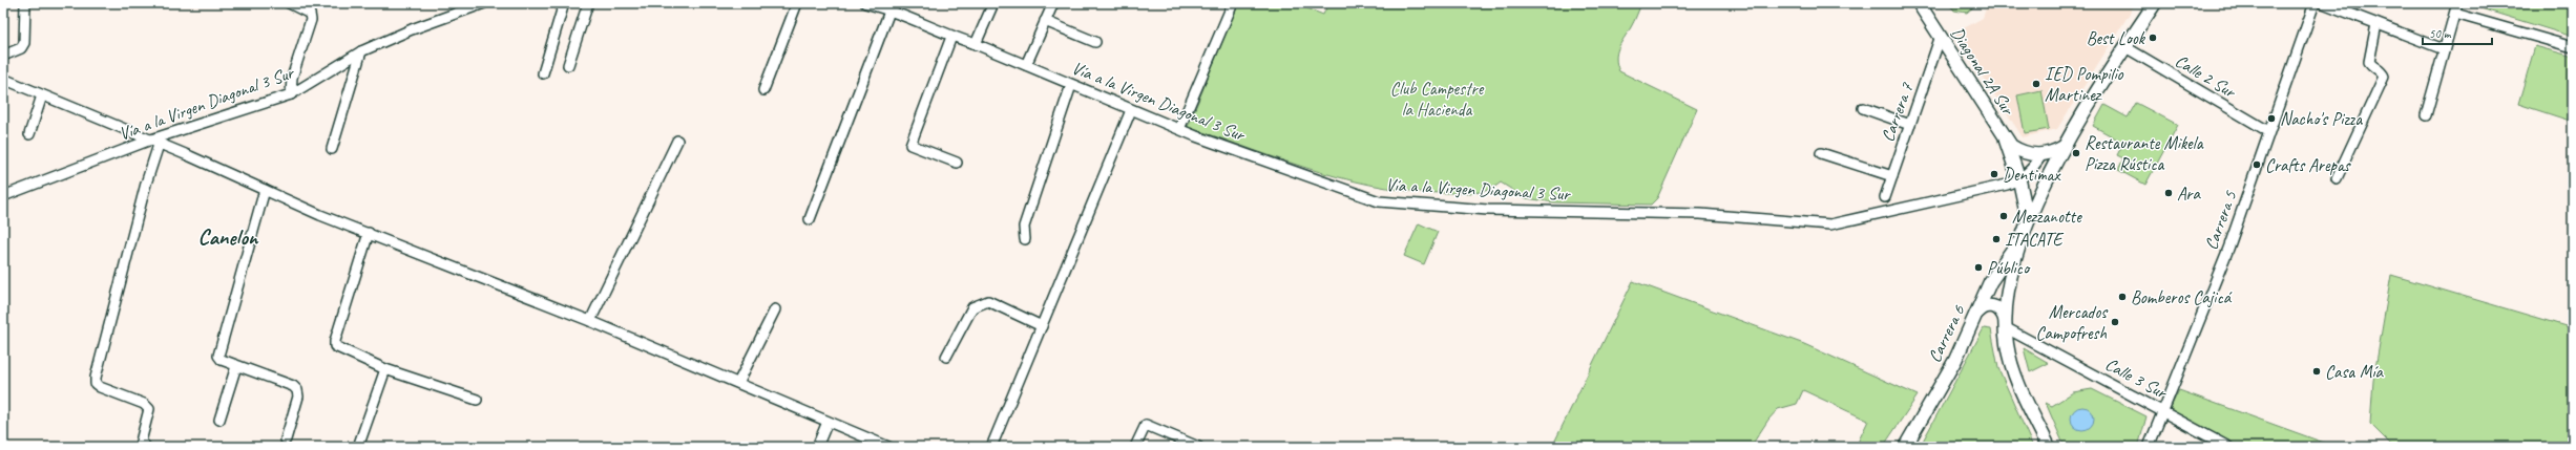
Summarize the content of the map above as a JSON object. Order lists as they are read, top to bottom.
{
  "streets": {
    "main road": ["Diagonal 2A Sur", "Carrera 6"],
    "street": [
      "Calle 2 Sur",
      "Vía a la Virgen Diagonal 3 Sur",
      "Carrera 7",
      "Carrera 5",
      "Calle 3 Sur"
    ]
  },
  "crossings": [
    ["Diagonal 2A Sur", "Carrera 7"],
    ["Calle 2 Sur", "Carrera 5"],
    ["Calle 2 Sur", "Carrera 6"],
    ["Carrera 5", "Calle 3 Sur"],
    ["Carrera 6", "Calle 3 Sur"]
  ],
  "districts": ["Canelon"],
  "parks": ["Club Campestre la Hacienda"],
  "places": [
    "Best Look",
    "IED Pompilio Martinez",
    "Nacho's Pizza",
    "Restaurante Mikela Pizza Rústica",
    "Crafts Arepas",
    "Dentimax",
    "Ara",
    "Mezzanotte",
    "ITACATE",
    "Público",
    "Bomberos Cajicá",
    "Mercados Campofresh",
    "Casa Mía"
  ],
  "scale_bar": "50 m"
}
